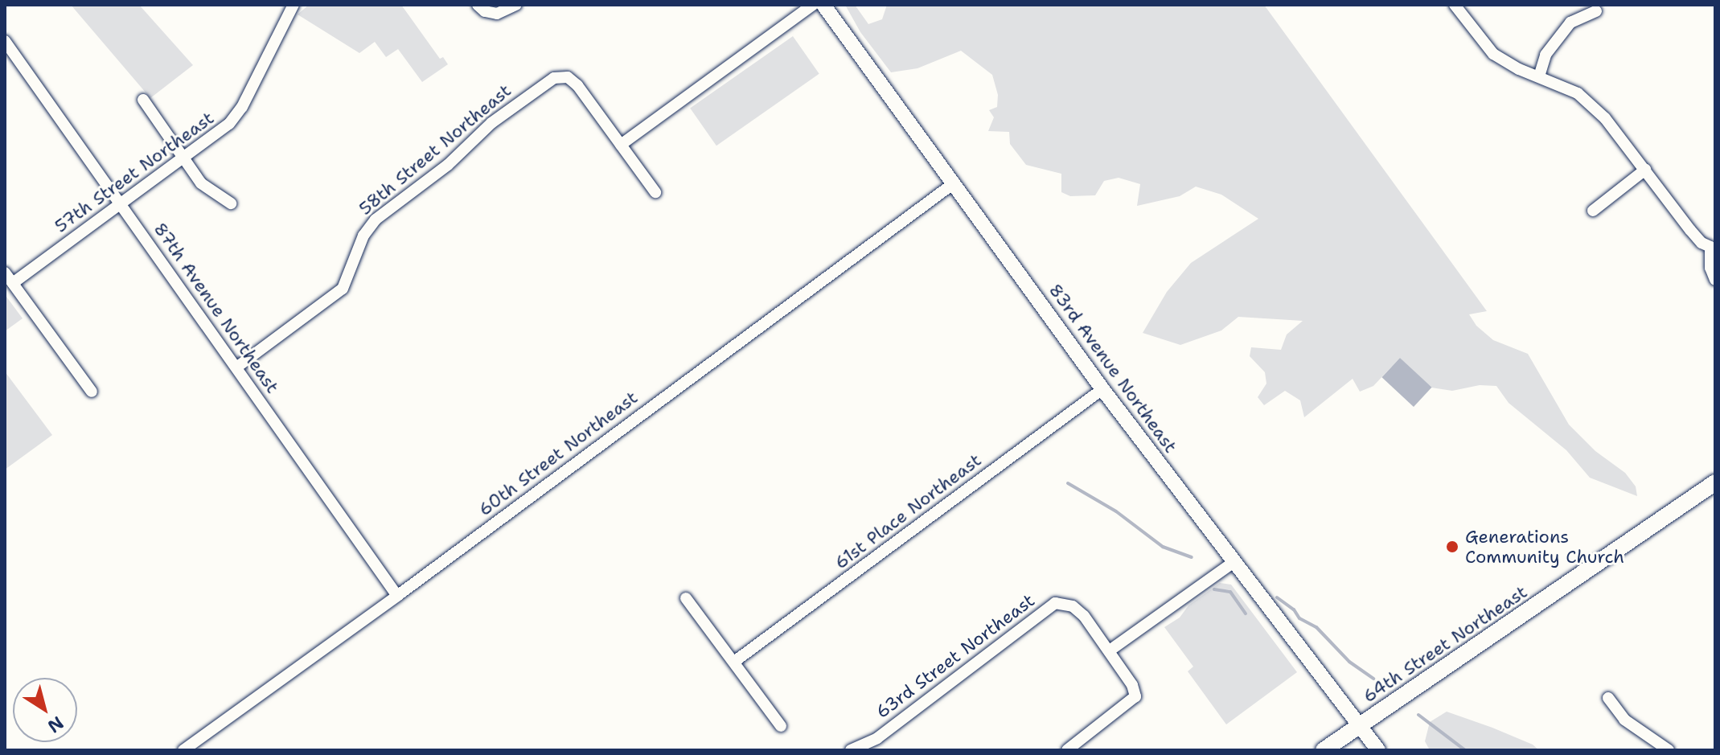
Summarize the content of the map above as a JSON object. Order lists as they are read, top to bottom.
{
  "streets": {
    "main road": ["64th Street Northeast"],
    "street": [
      "58th Street Northeast",
      "57th Street Northeast",
      "87th Avenue Northeast",
      "83rd Avenue Northeast",
      "60th Street Northeast",
      "61st Place Northeast",
      "63rd Street Northeast"
    ]
  },
  "crossings": [
    ["58th Street Northeast", "87th Avenue Northeast"],
    ["57th Street Northeast", "87th Avenue Northeast"],
    ["87th Avenue Northeast", "60th Street Northeast"],
    ["83rd Avenue Northeast", "60th Street Northeast"],
    ["83rd Avenue Northeast", "61st Place Northeast"],
    ["83rd Avenue Northeast", "64th Street Northeast"]
  ],
  "places": ["Generations Community Church"],
  "north": "bottom right"
}
